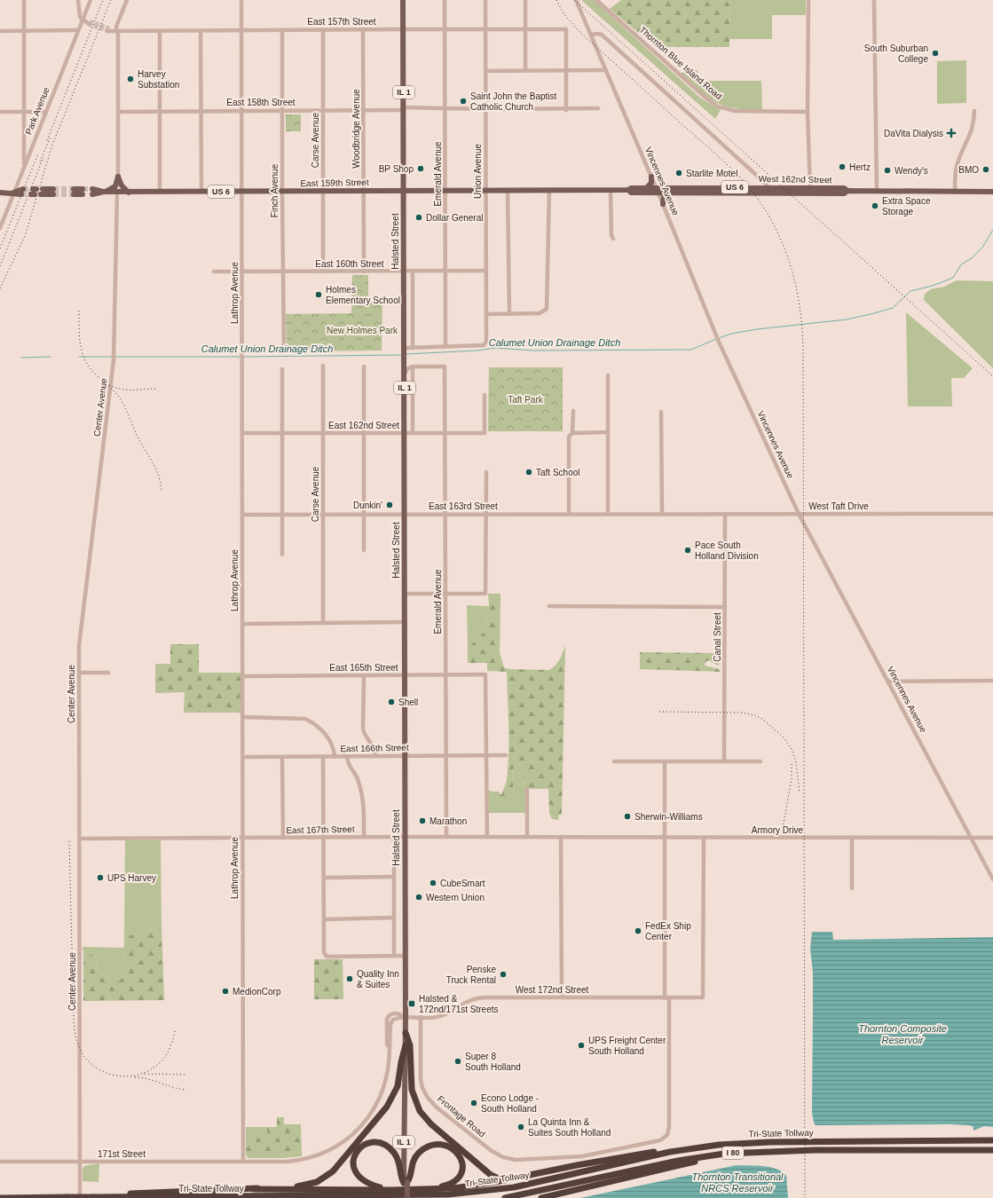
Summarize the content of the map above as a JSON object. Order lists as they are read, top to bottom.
{
  "streets": {
    "highway": ["Tri-State Tollway", "I 80"],
    "main road": [
      "IL 1",
      "West 162nd Street",
      "East 159th Street",
      "US 6",
      "Halsted Street"
    ],
    "street": [
      "East 157th Street",
      "Thornton Blue Island Road",
      "East 158th Street",
      "Park Avenue",
      "Woodbridge Avenue",
      "Carse Avenue",
      "Union Avenue",
      "Emerald Avenue",
      "Vincennes Avenue",
      "Finch Avenue",
      "East 160th Street",
      "Lathrop Avenue",
      "Center Avenue",
      "East 162nd Street",
      "East 163rd Street",
      "West Taft Drive",
      "Canal Street",
      "East 165th Street",
      "East 166th Street",
      "East 167th Street",
      "Armory Drive",
      "West 172nd Street",
      "Frontage Road",
      "171st Street"
    ]
  },
  "crossings": [
    ["East 157th Street", "Woodbridge Avenue"],
    ["East 157th Street", "Carse Avenue"],
    ["East 157th Street", "Union Avenue"],
    ["East 157th Street", "Emerald Avenue"],
    ["East 157th Street", "Finch Avenue"],
    ["East 157th Street", "Halsted Street"],
    ["East 157th Street", "Lathrop Avenue"],
    ["East 158th Street", "Woodbridge Avenue"],
    ["East 158th Street", "Carse Avenue"],
    ["East 158th Street", "Union Avenue"],
    ["East 158th Street", "Emerald Avenue"],
    ["East 158th Street", "Finch Avenue"],
    ["East 158th Street", "Halsted Street"],
    ["East 158th Street", "Lathrop Avenue"],
    ["Woodbridge Avenue", "East 159th Street"],
    ["Woodbridge Avenue", "East 160th Street"],
    ["Carse Avenue", "East 159th Street"],
    ["Carse Avenue", "East 160th Street"],
    ["Carse Avenue", "East 162nd Street"],
    ["Carse Avenue", "East 163rd Street"],
    ["Union Avenue", "Emerald Avenue"],
    ["Union Avenue", "East 159th Street"],
    ["Union Avenue", "East 160th Street"],
    ["Emerald Avenue", "East 159th Street"],
    ["Emerald Avenue", "East 160th Street"],
    ["Emerald Avenue", "East 162nd Street"],
    ["Emerald Avenue", "East 163rd Street"],
    ["Emerald Avenue", "East 165th Street"],
    ["Emerald Avenue", "East 166th Street"],
    ["Emerald Avenue", "East 167th Street"],
    ["West 162nd Street", "Vincennes Avenue"],
    ["West 162nd Street", "US 6"],
    ["Vincennes Avenue", "US 6"],
    ["Vincennes Avenue", "West Taft Drive"],
    ["Vincennes Avenue", "Armory Drive"],
    ["East 159th Street", "US 6"],
    ["East 159th Street", "Finch Avenue"],
    ["East 159th Street", "Halsted Street"],
    ["East 159th Street", "Lathrop Avenue"],
    ["East 159th Street", "Center Avenue"],
    ["Finch Avenue", "East 160th Street"],
    ["Halsted Street", "East 160th Street"],
    ["Halsted Street", "East 162nd Street"],
    ["Halsted Street", "East 163rd Street"],
    ["Halsted Street", "East 165th Street"],
    ["Halsted Street", "East 166th Street"],
    ["Halsted Street", "East 167th Street"],
    ["Halsted Street", "West 172nd Street"],
    ["Halsted Street", "171st Street"],
    ["East 160th Street", "Lathrop Avenue"],
    ["Lathrop Avenue", "East 162nd Street"],
    ["Lathrop Avenue", "East 163rd Street"],
    ["Lathrop Avenue", "East 165th Street"],
    ["Lathrop Avenue", "East 166th Street"],
    ["Lathrop Avenue", "East 167th Street"],
    ["Lathrop Avenue", "171st Street"],
    ["Center Avenue", "East 167th Street"],
    ["Center Avenue", "171st Street"],
    ["East 163rd Street", "West Taft Drive"],
    ["West Taft Drive", "Canal Street"],
    ["East 165th Street", "East 166th Street"],
    ["East 167th Street", "Armory Drive"],
    ["Armory Drive", "West 172nd Street"],
    ["West 172nd Street", "Frontage Road"],
    ["West 172nd Street", "171st Street"]
  ],
  "water": ["Calumet Union Drainage Ditch", "Thornton Composite Reservoir", "Thornton Transitional NRCS Reservoir"],
  "parks": ["New Holmes Park", "Taft Park"],
  "places": {
    "other": [
      "South Suburban College",
      "Harvey Substation",
      "Saint John the Baptist Catholic Church",
      "Hertz",
      "BP Shop",
      "BMO",
      "Wendy's",
      "Starlite Motel",
      "Extra Space Storage",
      "Dollar General",
      "Holmes Elementary School",
      "Taft School",
      "Dunkin'",
      "Pace South Holland Division",
      "Shell",
      "Sherwin-Williams",
      "Marathon",
      "UPS Harvey",
      "CubeSmart",
      "Western Union",
      "FedEx Ship Center",
      "Penske Truck Rental",
      "Quality Inn & Suites",
      "MedionCorp",
      "UPS Freight Center South Holland",
      "Super 8 South Holland",
      "Econo Lodge - South Holland",
      "La Quinta Inn & Suites South Holland"
    ],
    "health": ["DaVita Dialysis"],
    "transit": ["Halsted & 172nd/171st Streets"]
  }
}
